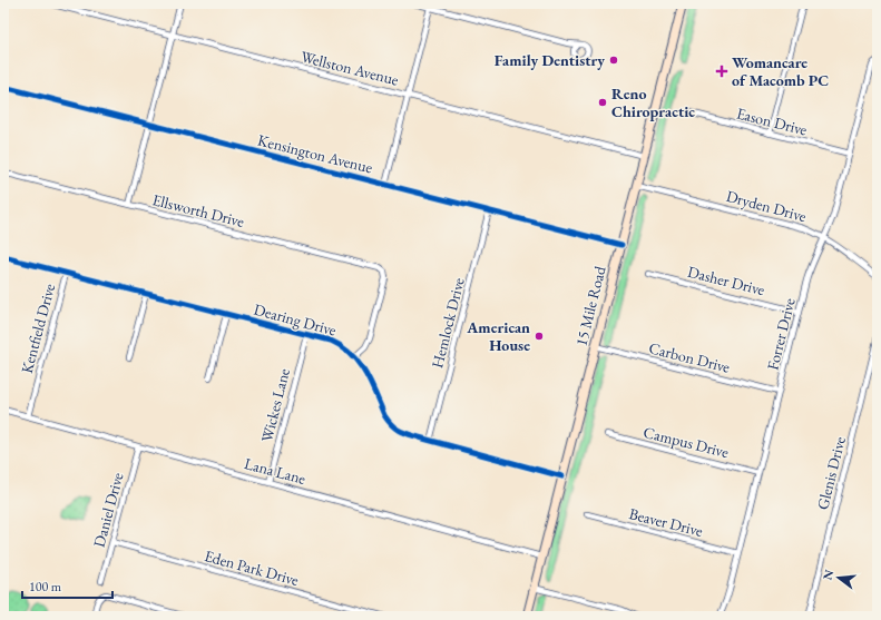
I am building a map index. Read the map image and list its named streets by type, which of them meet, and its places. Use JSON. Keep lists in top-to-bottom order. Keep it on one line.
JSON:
{"streets":{"main road":["15 Mile Road"],"street":["Wellston Avenue","Eason Drive","Kensington Avenue","Dryden Drive","Ellsworth Drive","Dasher Drive","Dearing Drive","Hemlock Drive","Kentfield Drive","Forrer Drive","Carbon Drive","Wickes Lane","Campus Drive","Lana Lane","Glenis Drive","Daniel Drive","Beaver Drive","Eden Park Drive"]},"crossings":[["Wellston Avenue","15 Mile Road"],["Eason Drive","Forrer Drive"],["Kensington Avenue","15 Mile Road"],["Kensington Avenue","Hemlock Drive"],["Dryden Drive","15 Mile Road"],["Dryden Drive","Forrer Drive"],["Ellsworth Drive","Dearing Drive"],["Dasher Drive","Forrer Drive"],["15 Mile Road","Dearing Drive"],["15 Mile Road","Carbon Drive"],["15 Mile Road","Lana Lane"],["Dearing Drive","Hemlock Drive"],["Dearing Drive","Kentfield Drive"],["Dearing Drive","Wickes Lane"],["Kentfield Drive","Lana Lane"],["Forrer Drive","Carbon Drive"],["Forrer Drive","Campus Drive"],["Forrer Drive","Beaver Drive"],["Wickes Lane","Lana Lane"],["Lana Lane","Daniel Drive"],["Daniel Drive","Eden Park Drive"]],"places":{"other":["Family Dentistry","Reno Chiropractic","American House"],"health":["Womancare of Macomb PC"]},"scale_bar":"100 m","north":"left"}
